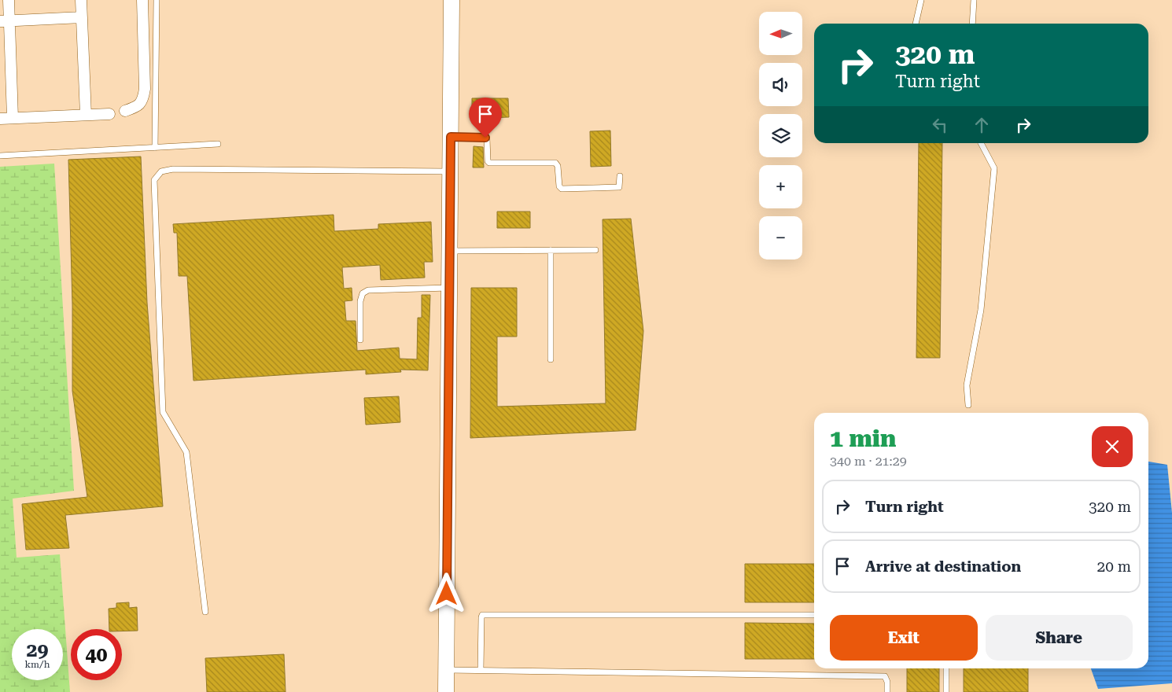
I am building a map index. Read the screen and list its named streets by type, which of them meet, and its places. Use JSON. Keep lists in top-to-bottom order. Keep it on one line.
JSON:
{"north":"left","page":{"map_buttons":["+","−"],"turn":["320 m","Turn right"],"heading":["1 min","340 m · 21:29"],"list":[{"name":"Turn right","value":"320 m"},{"name":"Arrive at destination","value":"20 m"}],"buttons":["Exit","Share"],"speed":"29 km/h","limit":"40"}}
